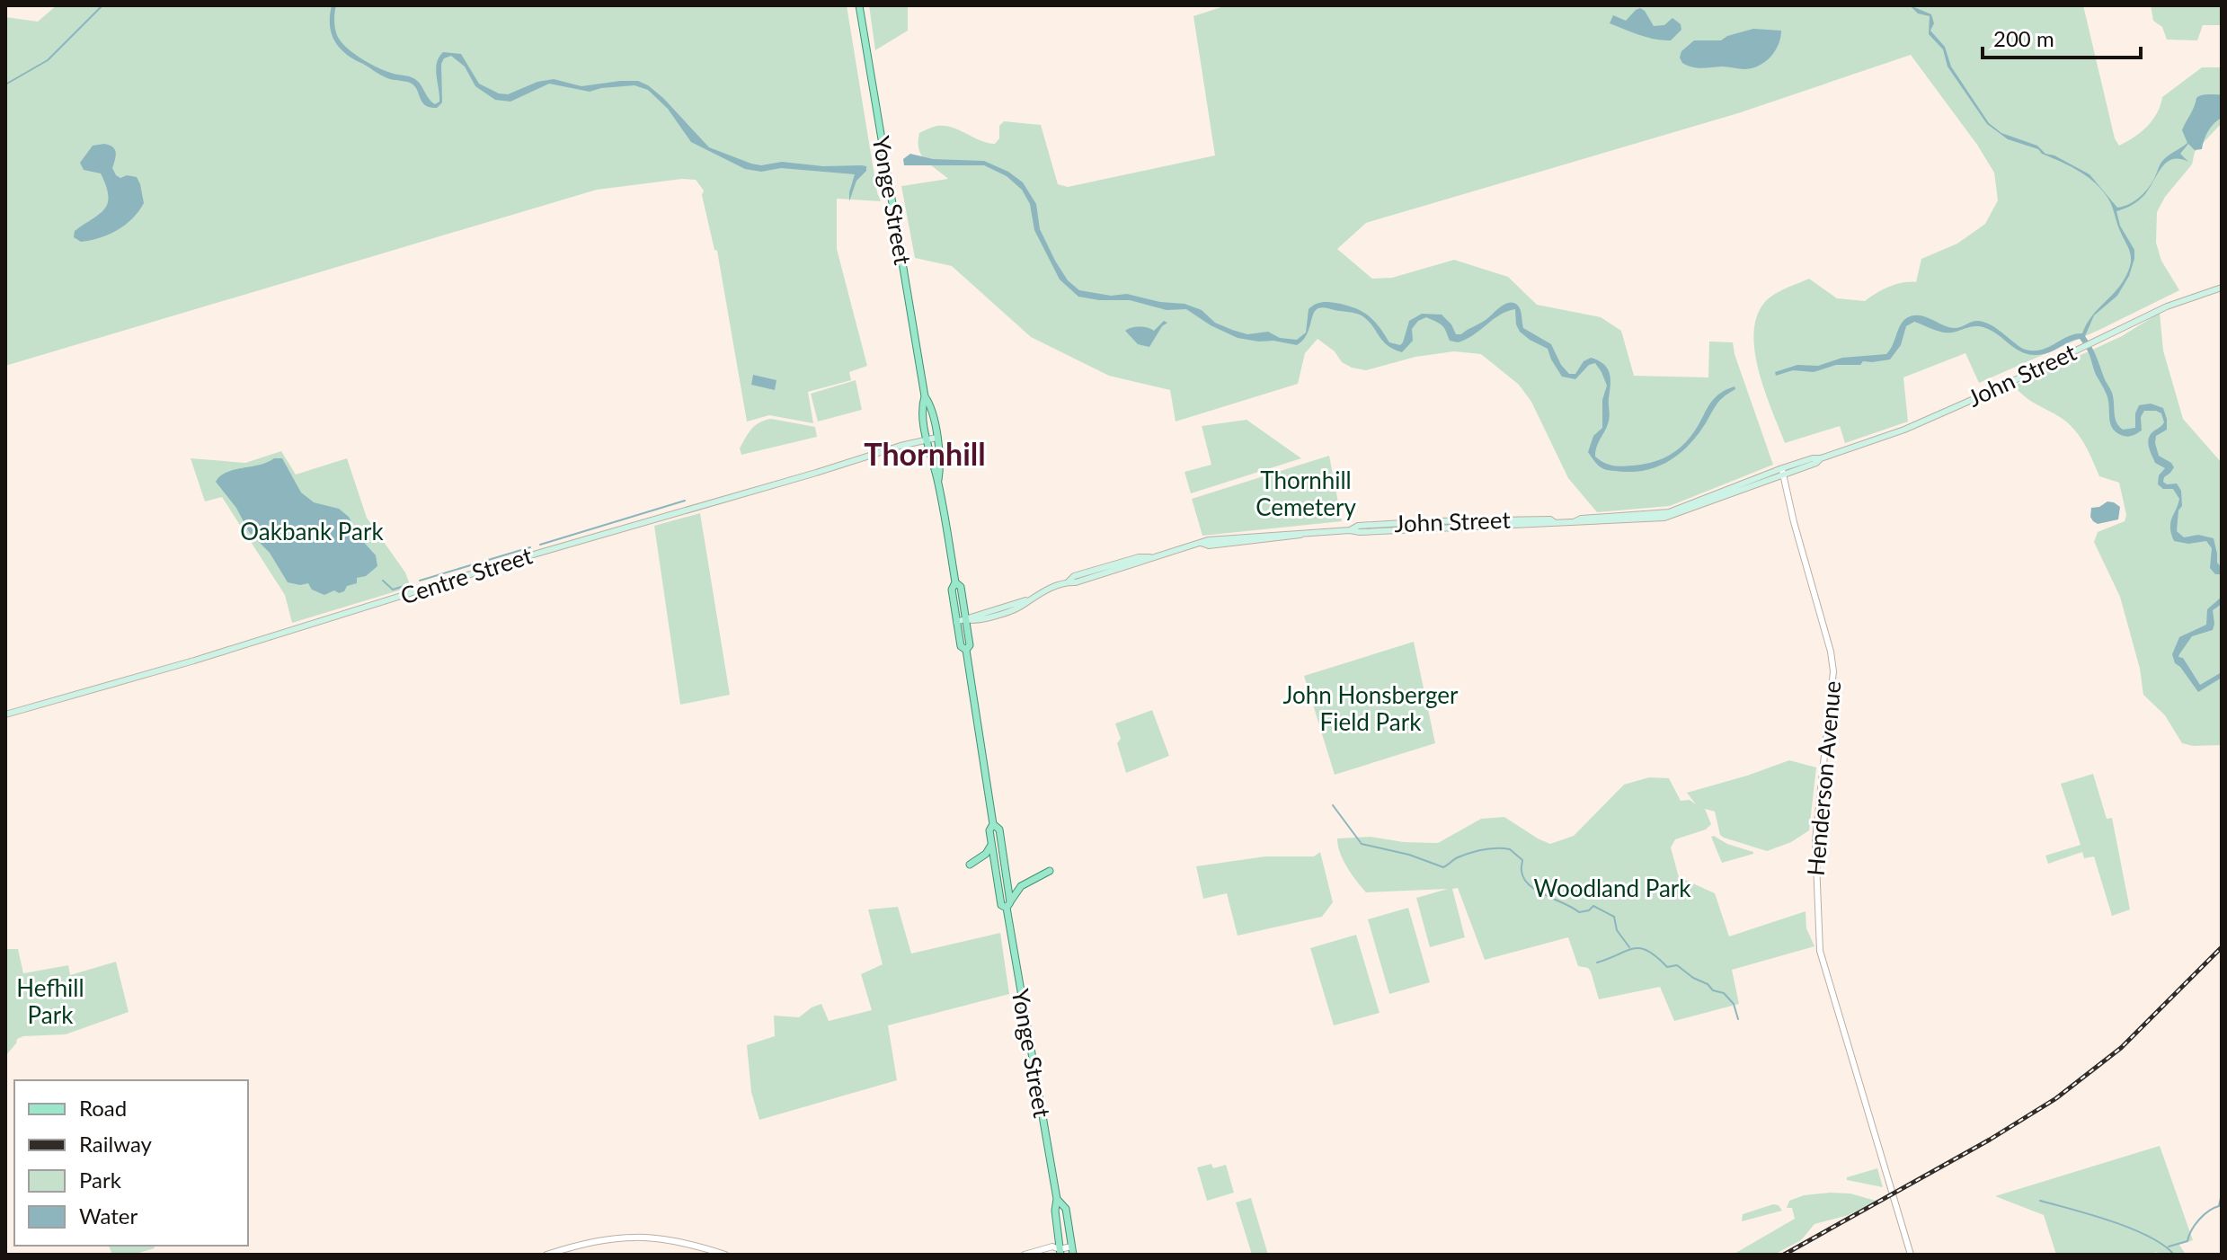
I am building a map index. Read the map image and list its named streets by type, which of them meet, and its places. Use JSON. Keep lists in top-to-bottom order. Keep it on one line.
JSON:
{"streets":{"main road":["Yonge Street","John Street","Centre Street"],"street":["Henderson Avenue"]},"crossings":[["Yonge Street","John Street"],["Yonge Street","Centre Street"],["John Street","Henderson Avenue"]],"districts":["Thornhill"],"parks":["Thornhill Cemetery","Oakbank Park","John Honsberger Field Park","Woodland Park","Hefhill Park"],"legend":["Road","Railway","Park","Water"],"scale_bar":"200 m"}
